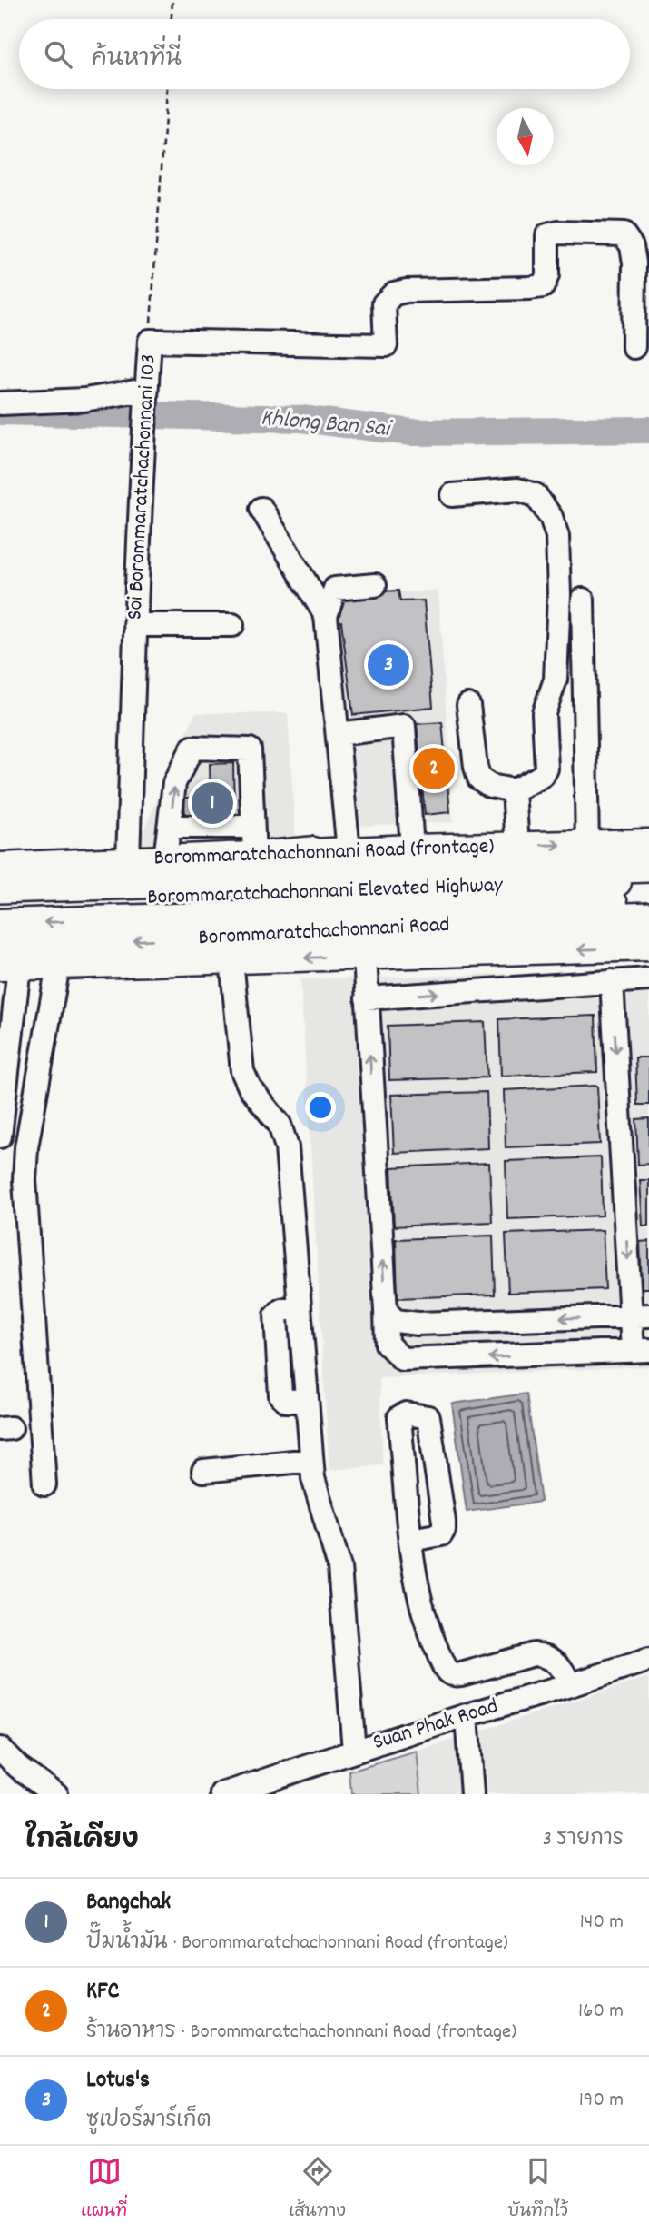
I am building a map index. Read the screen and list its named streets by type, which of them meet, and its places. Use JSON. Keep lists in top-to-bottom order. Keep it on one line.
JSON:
{"streets":{"highway":["Borommaratchachonnani Road"],"main road":["Borommaratchachonnani Road (frontage)","Borommaratchachonnani Elevated Highway"],"street":["Soi Borommaratchachonnani 103","Suan Phak Road"]},"crossings":[["Soi Borommaratchachonnani 103","Borommaratchachonnani Road (frontage)"]],"water":["Khlong Ban Sai"],"north":"bottom","page":{"search":"ค้นหาที่นี่","pins":["3","2","1"],"heading":["ใกล้เคียง","3 รายการ"],"list":[{"mark":"1","name":"Bangchak","note":"ปั๊มน้ำมัน · Borommaratchachonnani Road (frontage)","value":"140 m"},{"mark":"2","name":"KFC","note":"ร้านอาหาร · Borommaratchachonnani Road (frontage)","value":"160 m"},{"mark":"3","name":"Lotus's","note":"ซูเปอร์มาร์เก็ต","value":"190 m"}],"nav":["แผนที่","เส้นทาง","บันทึกไว้"]}}
